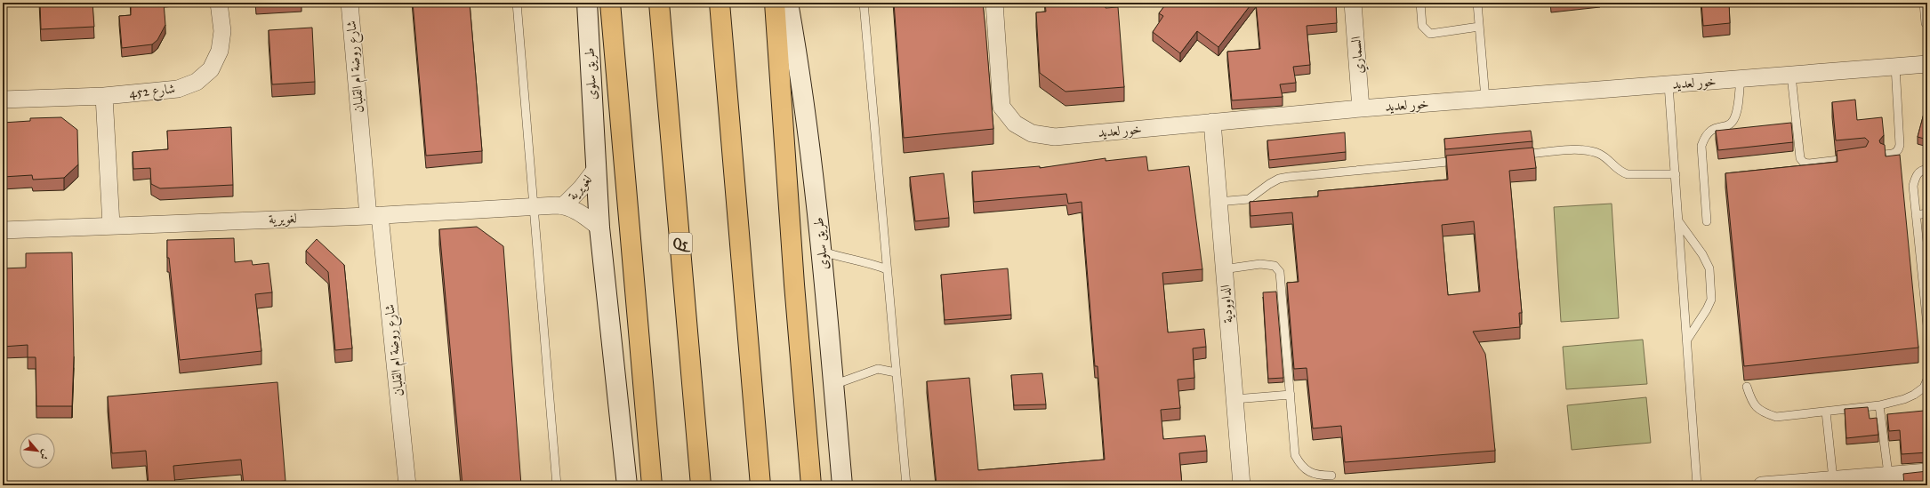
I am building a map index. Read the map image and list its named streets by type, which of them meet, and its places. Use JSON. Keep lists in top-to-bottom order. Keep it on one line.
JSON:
{"streets":{"highway":["Q5"],"main road":["طريق سلوى"],"street":["السماري","شارع روضة ام القلبان","خور لعديد","شارع 452","لغويرية","الداوودية"]},"crossings":[["السماري","خور لعديد"],["شارع روضة ام القلبان","لغويرية"],["طريق سلوى","لغويرية"],["خور لعديد","الداوودية"]],"north":"bottom right"}
